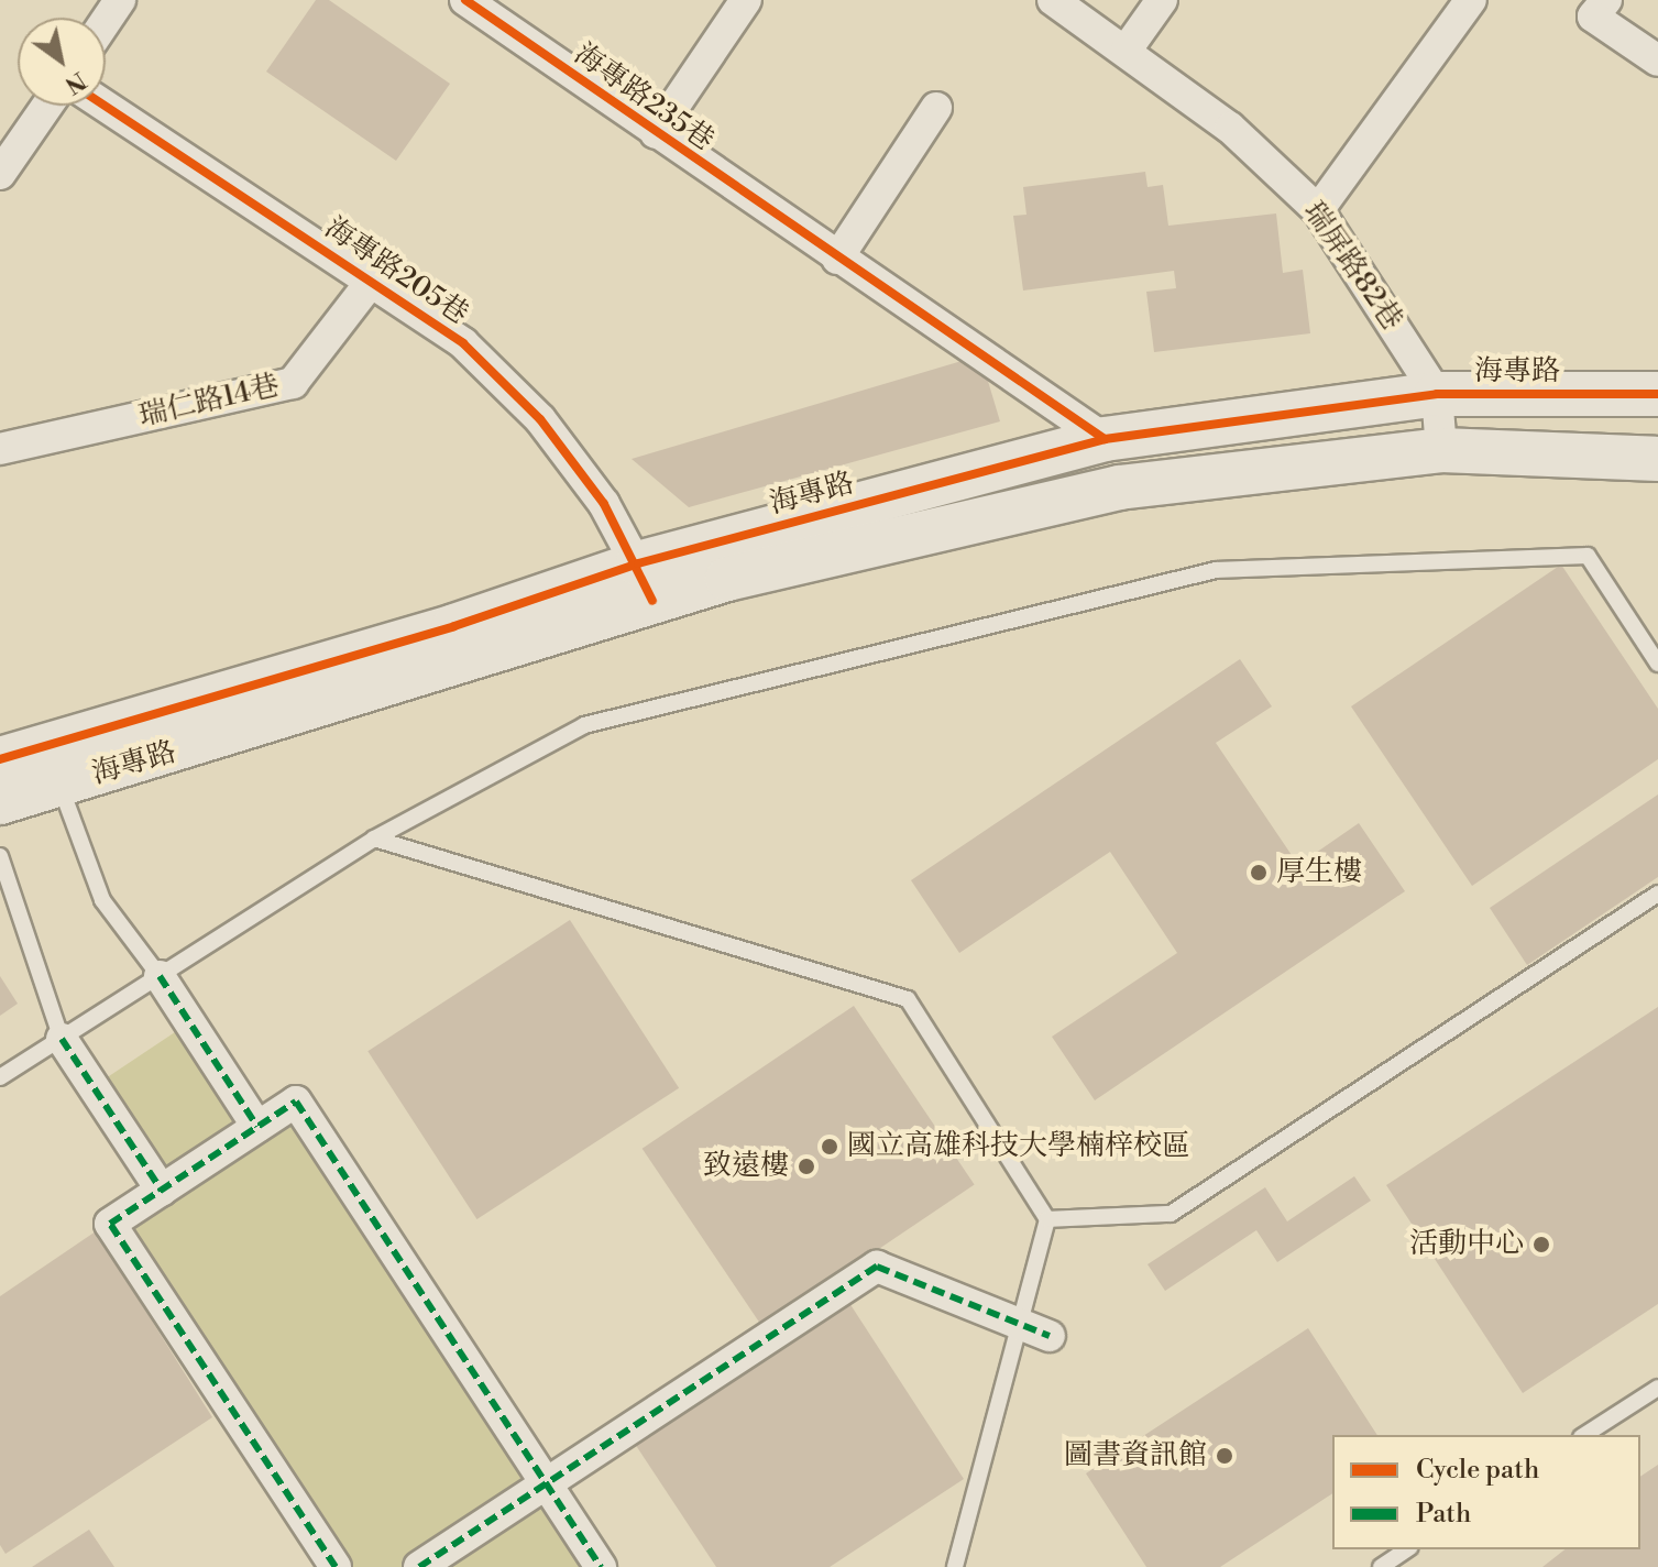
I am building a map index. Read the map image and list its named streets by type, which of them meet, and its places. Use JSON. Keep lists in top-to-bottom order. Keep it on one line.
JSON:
{"streets":{"street":["海專路235巷","瑞屏路82巷","海專路205巷","海專路","瑞仁路14巷"]},"crossings":[["海專路235巷","海專路"],["瑞屏路82巷","海專路"],["海專路205巷","海專路"],["海專路205巷","瑞仁路14巷"]],"places":["厚生樓","國立高雄科技大學楠梓校區","致遠樓","活動中心","圖書資訊館"],"legend":["Cycle path","Path"],"north":"bottom right"}
